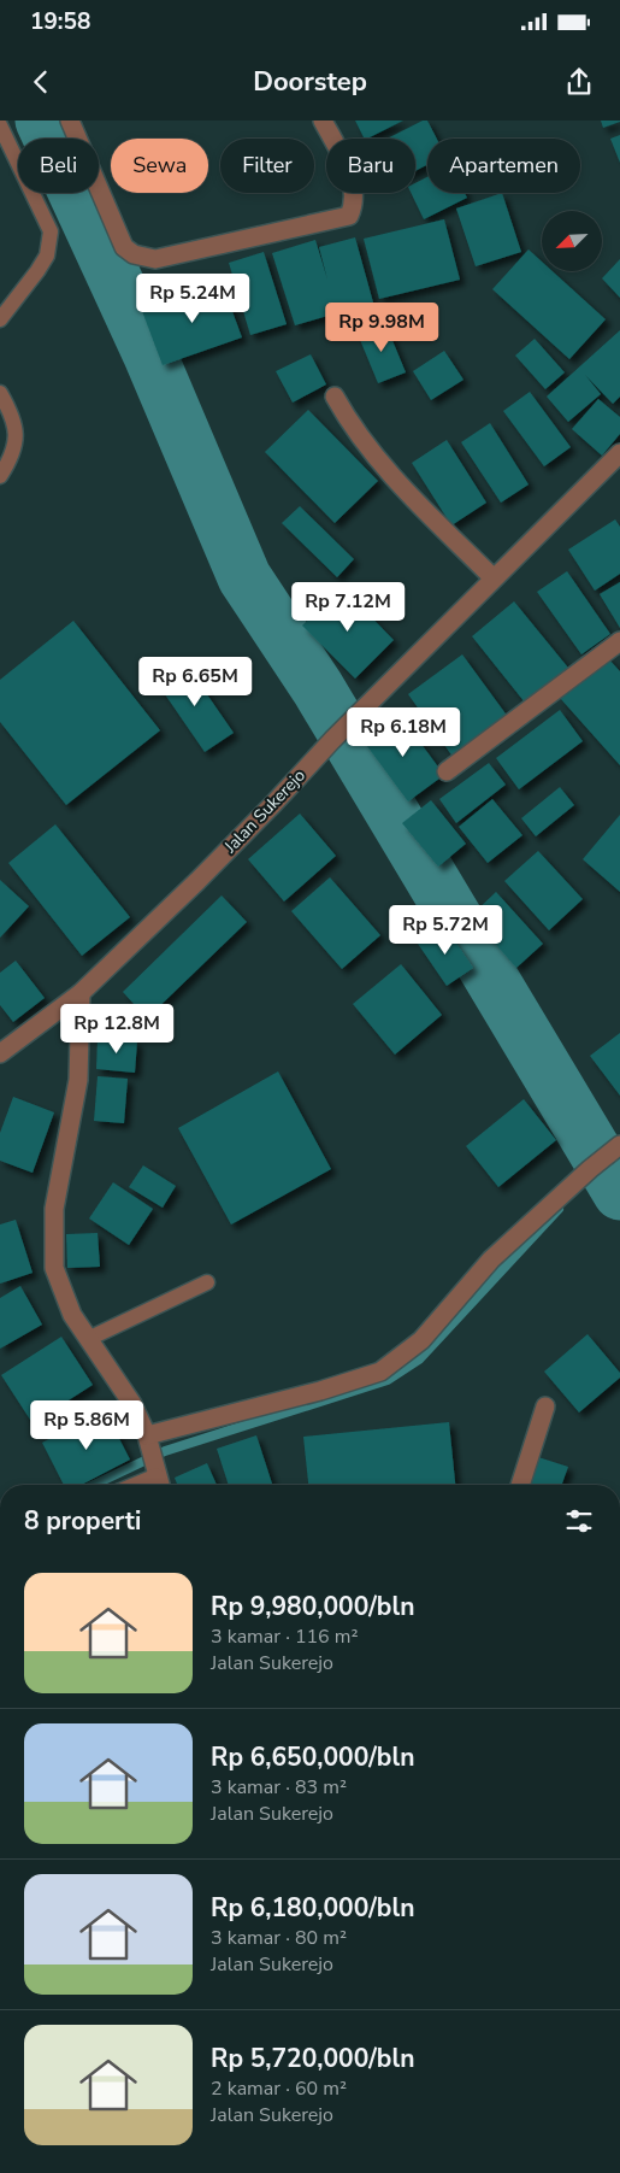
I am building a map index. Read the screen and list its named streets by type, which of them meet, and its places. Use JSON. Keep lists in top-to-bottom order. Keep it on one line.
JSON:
{"streets":{"street":["Jalan Sukerejo"]},"north":"bottom left","page":{"status":"19:58","header":"Doorstep","chip":["Beli","Sewa","Filter","Baru","Apartemen"],"price":["Rp 5.24M","Rp 9.98M","Rp 7.12M","Rp 6.65M","Rp 6.18M","Rp 5.72M","Rp 12.8M","Rp 5.86M"],"heading":"8 properti","list":[{"name":"Rp 9,980,000/bln","note":"3 kamar · 116 m² · Jalan Sukerejo"},{"name":"Rp 6,650,000/bln","note":"3 kamar · 83 m² · Jalan Sukerejo"},{"name":"Rp 6,180,000/bln","note":"3 kamar · 80 m² · Jalan Sukerejo"},{"name":"Rp 5,720,000/bln","note":"2 kamar · 60 m² · Jalan Sukerejo"}]}}
